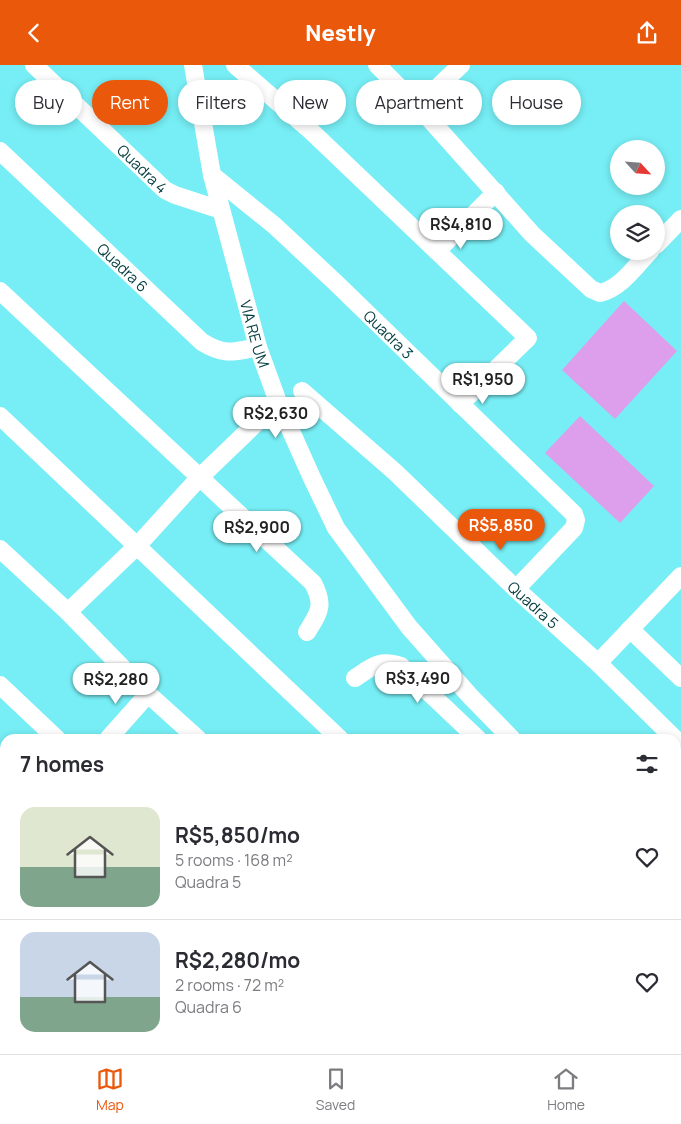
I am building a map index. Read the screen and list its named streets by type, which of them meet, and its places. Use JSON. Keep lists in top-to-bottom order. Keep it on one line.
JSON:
{"streets":{"street":["Quadra 4","Quadra 6","VIA RE UM","Quadra 3","Quadra 5"]},"crossings":[["Quadra 4","VIA RE UM"],["Quadra 6","VIA RE UM"],["VIA RE UM","Quadra 3"],["Quadra 3","Quadra 5"]],"north":"bottom right","page":{"header":"Nestly","chip":["Buy","Rent","Filters","New","Apartment","House"],"price":["R$4,810","R$1,950","R$2,630","R$5,850","R$2,900","R$3,490","R$2,280"],"heading":"7 homes","list":[{"name":"R$5,850/mo","note":"5 rooms · 168 m² · Quadra 5"},{"name":"R$2,280/mo","note":"2 rooms · 72 m² · Quadra 6"}],"tabs":["Map","Saved","Home"]}}
